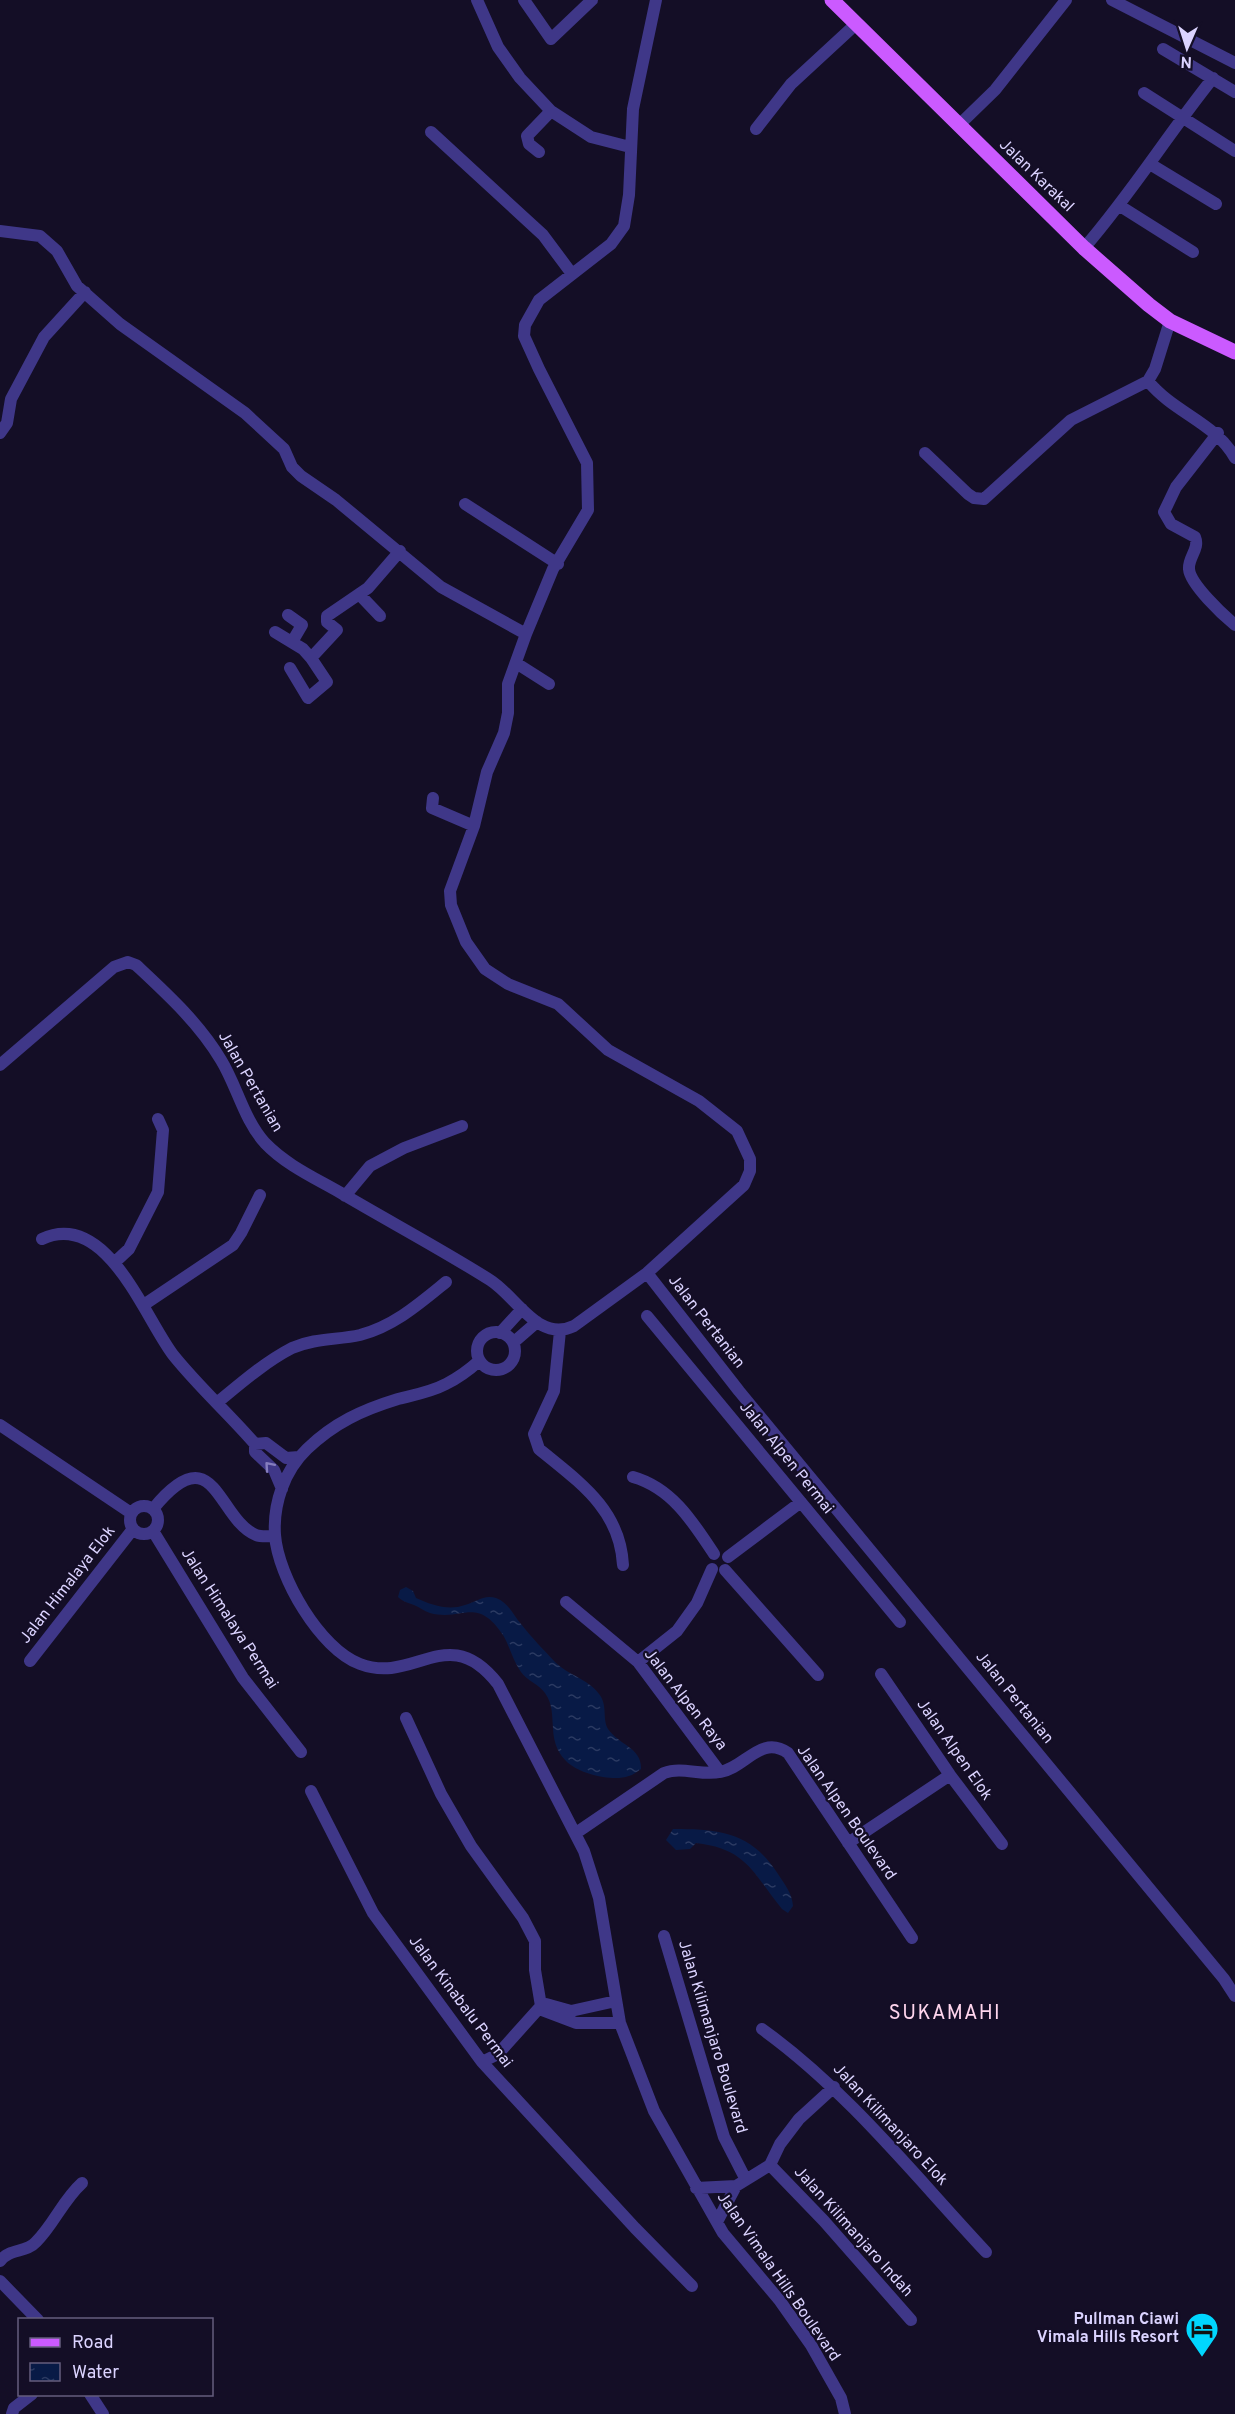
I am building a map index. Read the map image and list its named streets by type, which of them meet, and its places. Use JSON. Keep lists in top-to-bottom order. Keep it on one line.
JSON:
{"streets":{"main road":["Jalan Karakal"],"street":["Jalan Pertanian","Jalan Alpen Permai","Jalan Himalaya Elok","Jalan Himalaya Permai","Jalan Alpen Raya","Jalan Alpen Elok","Jalan Alpen Boulevard","Jalan Kinabalu Permai","Jalan Kilimanjaro Boulevard","Jalan Kilimanjaro Elok","Jalan Kilimanjaro Indah","Jalan Vimala Hills Boulevard"]},"crossings":[["Jalan Himalaya Elok","Jalan Himalaya Permai"],["Jalan Alpen Raya","Jalan Alpen Boulevard"]],"districts":["SUKAMAHI"],"places":{"hotel":["Pullman Ciawi Vimala Hills Resort"]},"legend":["Road","Water"],"north":"bottom"}
